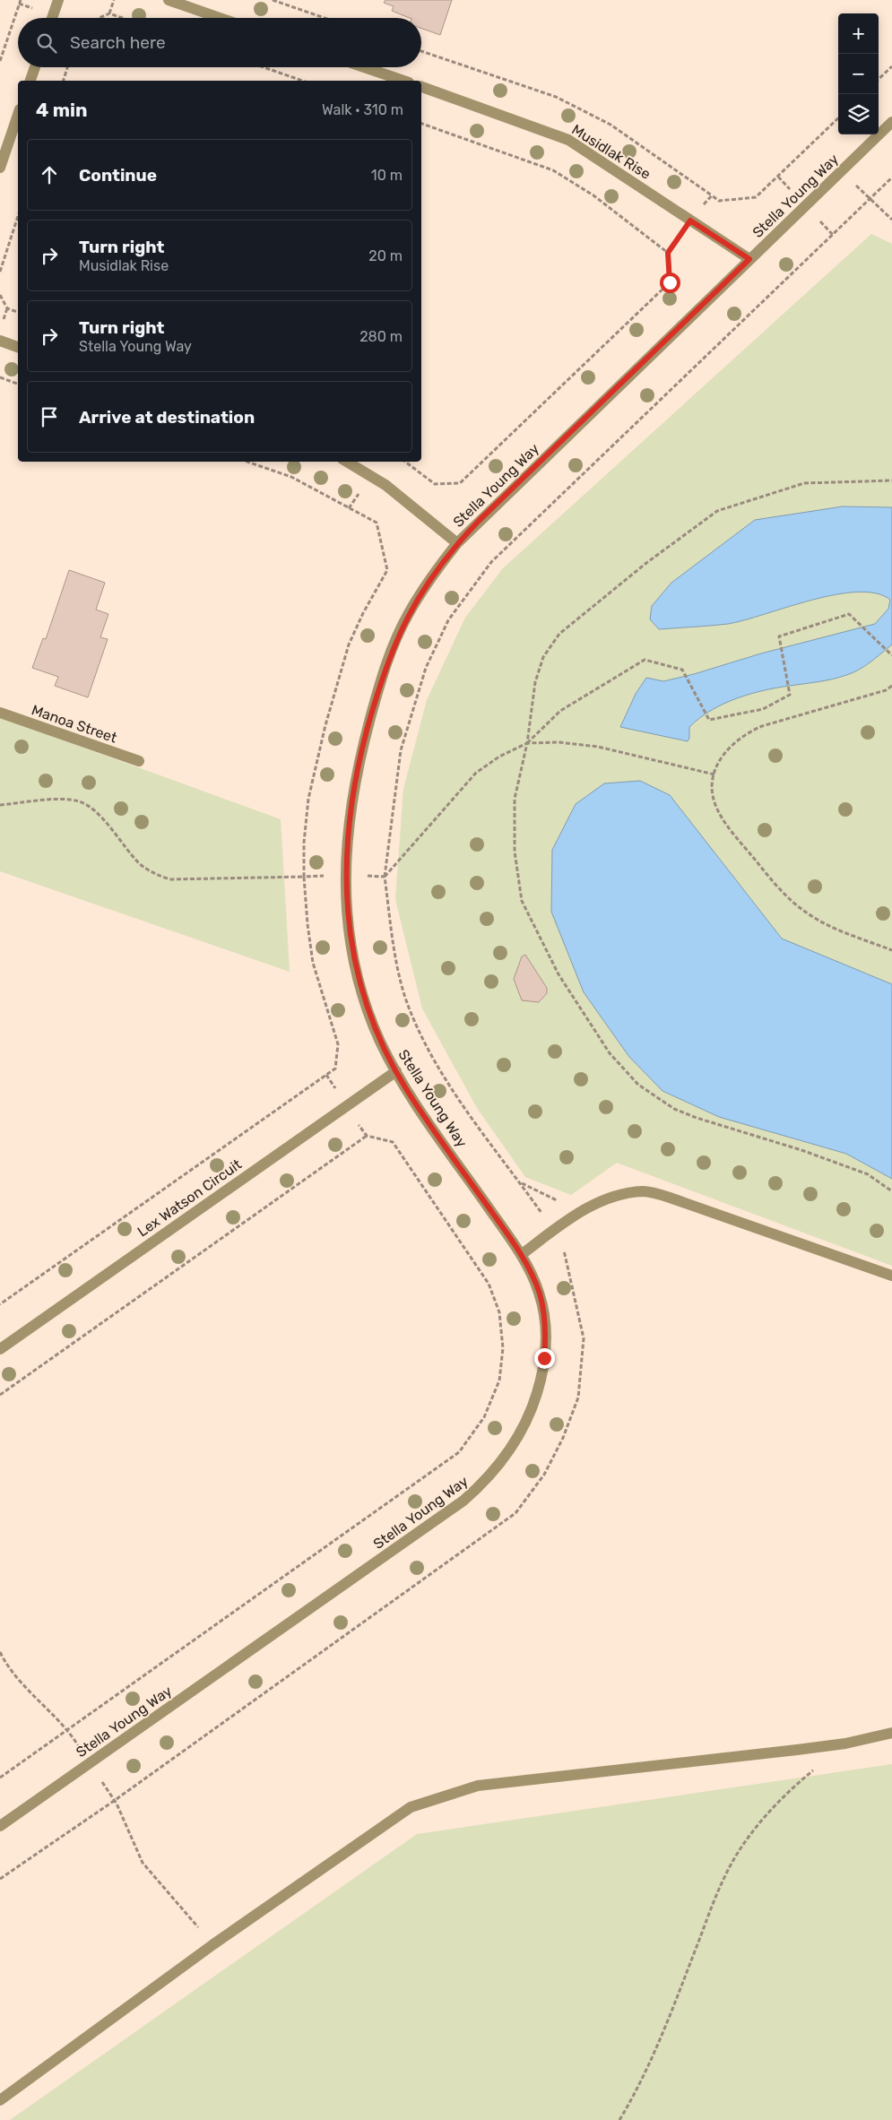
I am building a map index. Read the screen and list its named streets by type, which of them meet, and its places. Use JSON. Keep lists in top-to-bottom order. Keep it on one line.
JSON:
{"streets":{"street":["Musidlak Rise","Stella Young Way","Manoa Street","Lex Watson Circuit"]},"crossings":[["Musidlak Rise","Stella Young Way"],["Stella Young Way","Lex Watson Circuit"]],"page":{"map_buttons":["+","−"],"search":"Search here","heading":["4 min","Walk · 310 m"],"list":[["Continue","10 m"],["Turn right","Musidlak Rise","20 m"],["Turn right","Stella Young Way","280 m"],"Arrive at destination"]}}
